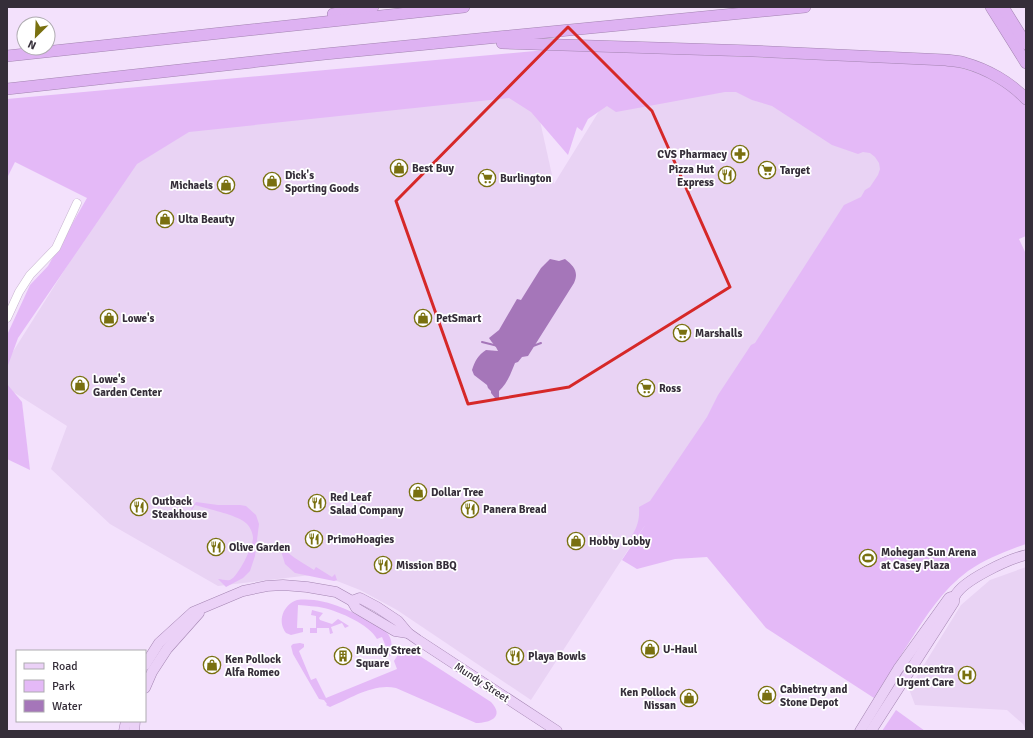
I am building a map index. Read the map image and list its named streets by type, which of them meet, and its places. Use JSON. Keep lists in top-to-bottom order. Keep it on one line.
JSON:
{"streets":{"main road":["Mundy Street"]},"places":{"pharmacy":["CVS Pharmacy"],"shop":["Best Buy","Dick's Sporting Goods","Michaels","Ulta Beauty","Lowe's","PetSmart","Lowe's Garden Center","Dollar Tree","Hobby Lobby","U-Haul","Ken Pollock Alfa Romeo","Cabinetry and Stone Depot","Ken Pollock Nissan"],"supermarket":["Target","Burlington","Marshalls","Ross"],"restaurant":["Pizza Hut Express","Red Leaf Salad Company","Outback Steakhouse","Panera Bread","PrimoHoagies","Olive Garden","Mission BBQ","Playa Bowls"],"sports":["Mohegan Sun Arena at Casey Plaza"],"building":["Mundy Street Square"],"hospital":["Concentra Urgent Care"]},"legend":["Road","Park","Water"],"north":"bottom left"}
